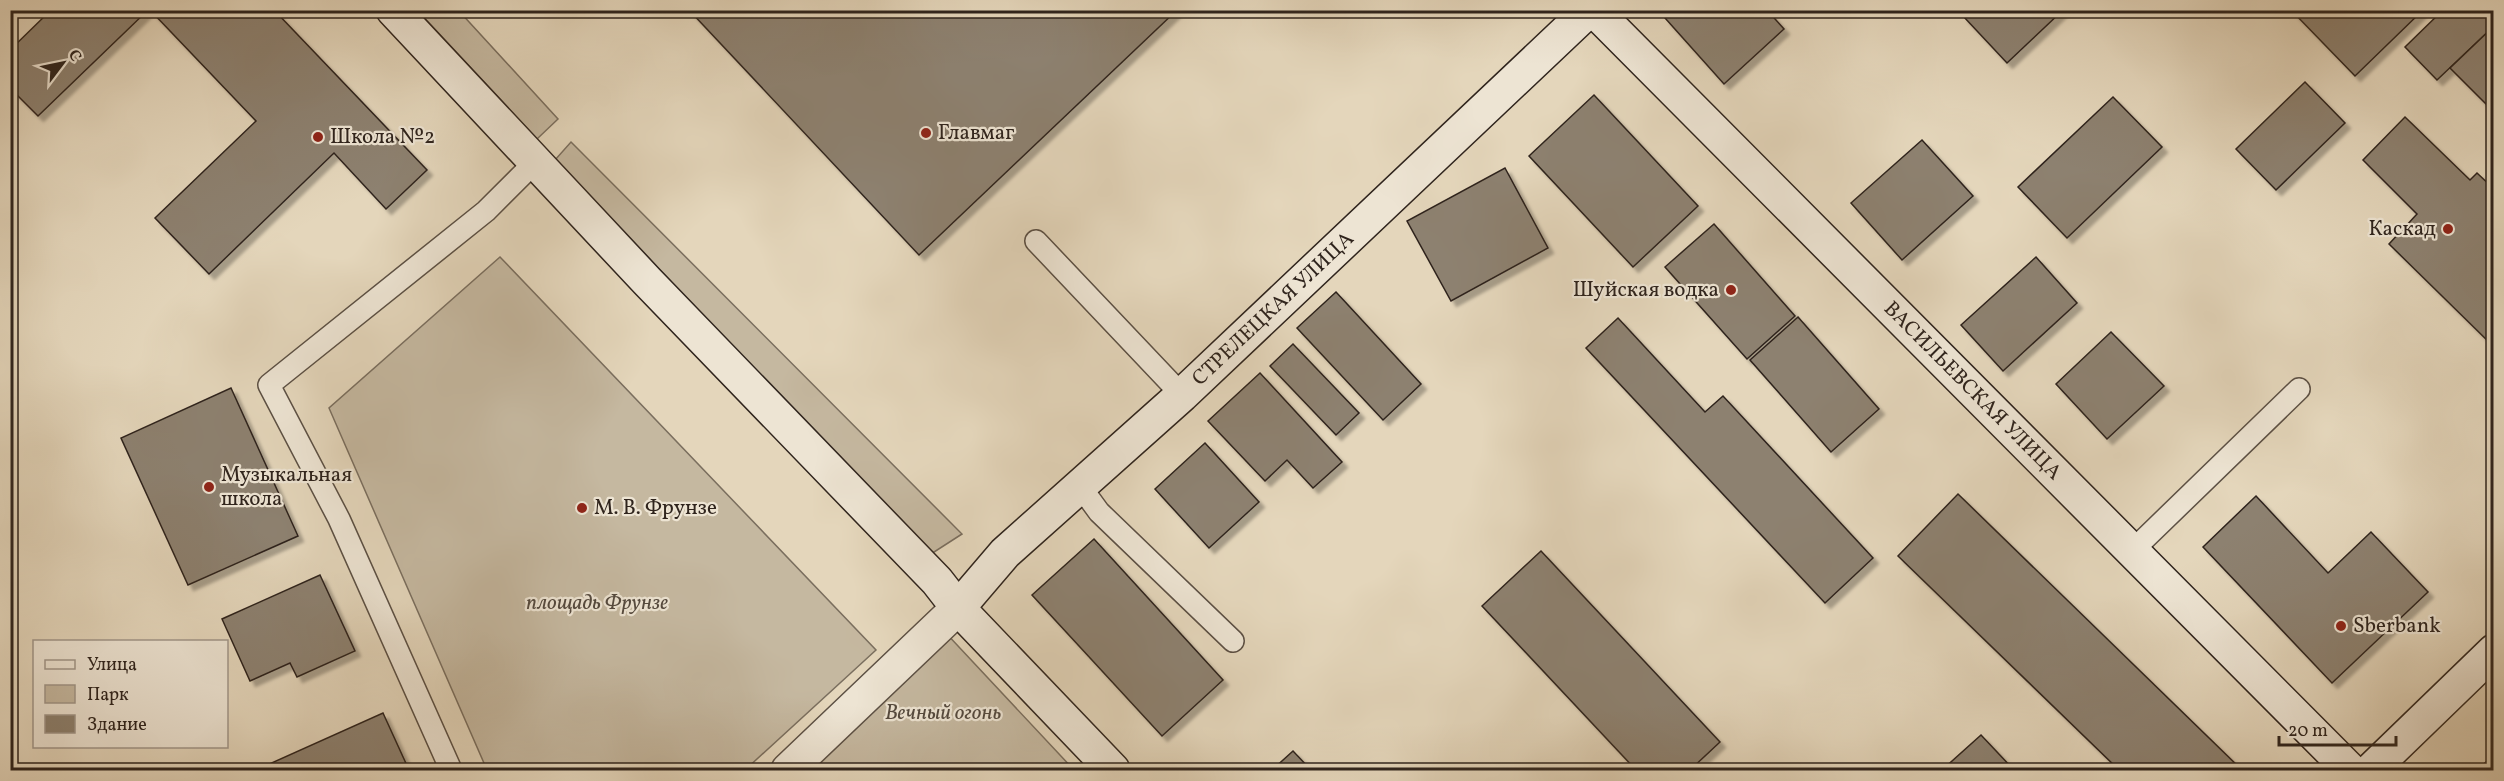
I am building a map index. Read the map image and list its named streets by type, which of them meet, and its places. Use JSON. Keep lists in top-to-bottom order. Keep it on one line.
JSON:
{"streets":{"street":["СТРЕЛЕЦКАЯ УЛИЦА","ВАСИЛЬЕВСКАЯ УЛИЦА"]},"parks":["площадь Фрунзе","Вечный огонь"],"places":["Главмаг","Школа №2","Каскад","Шуйская водка","Музыкальная школа","М. В. Фрунзе","Sberbank"],"legend":["Улица","Парк","Здание"],"scale_bar":"20 m","north":"top right"}
